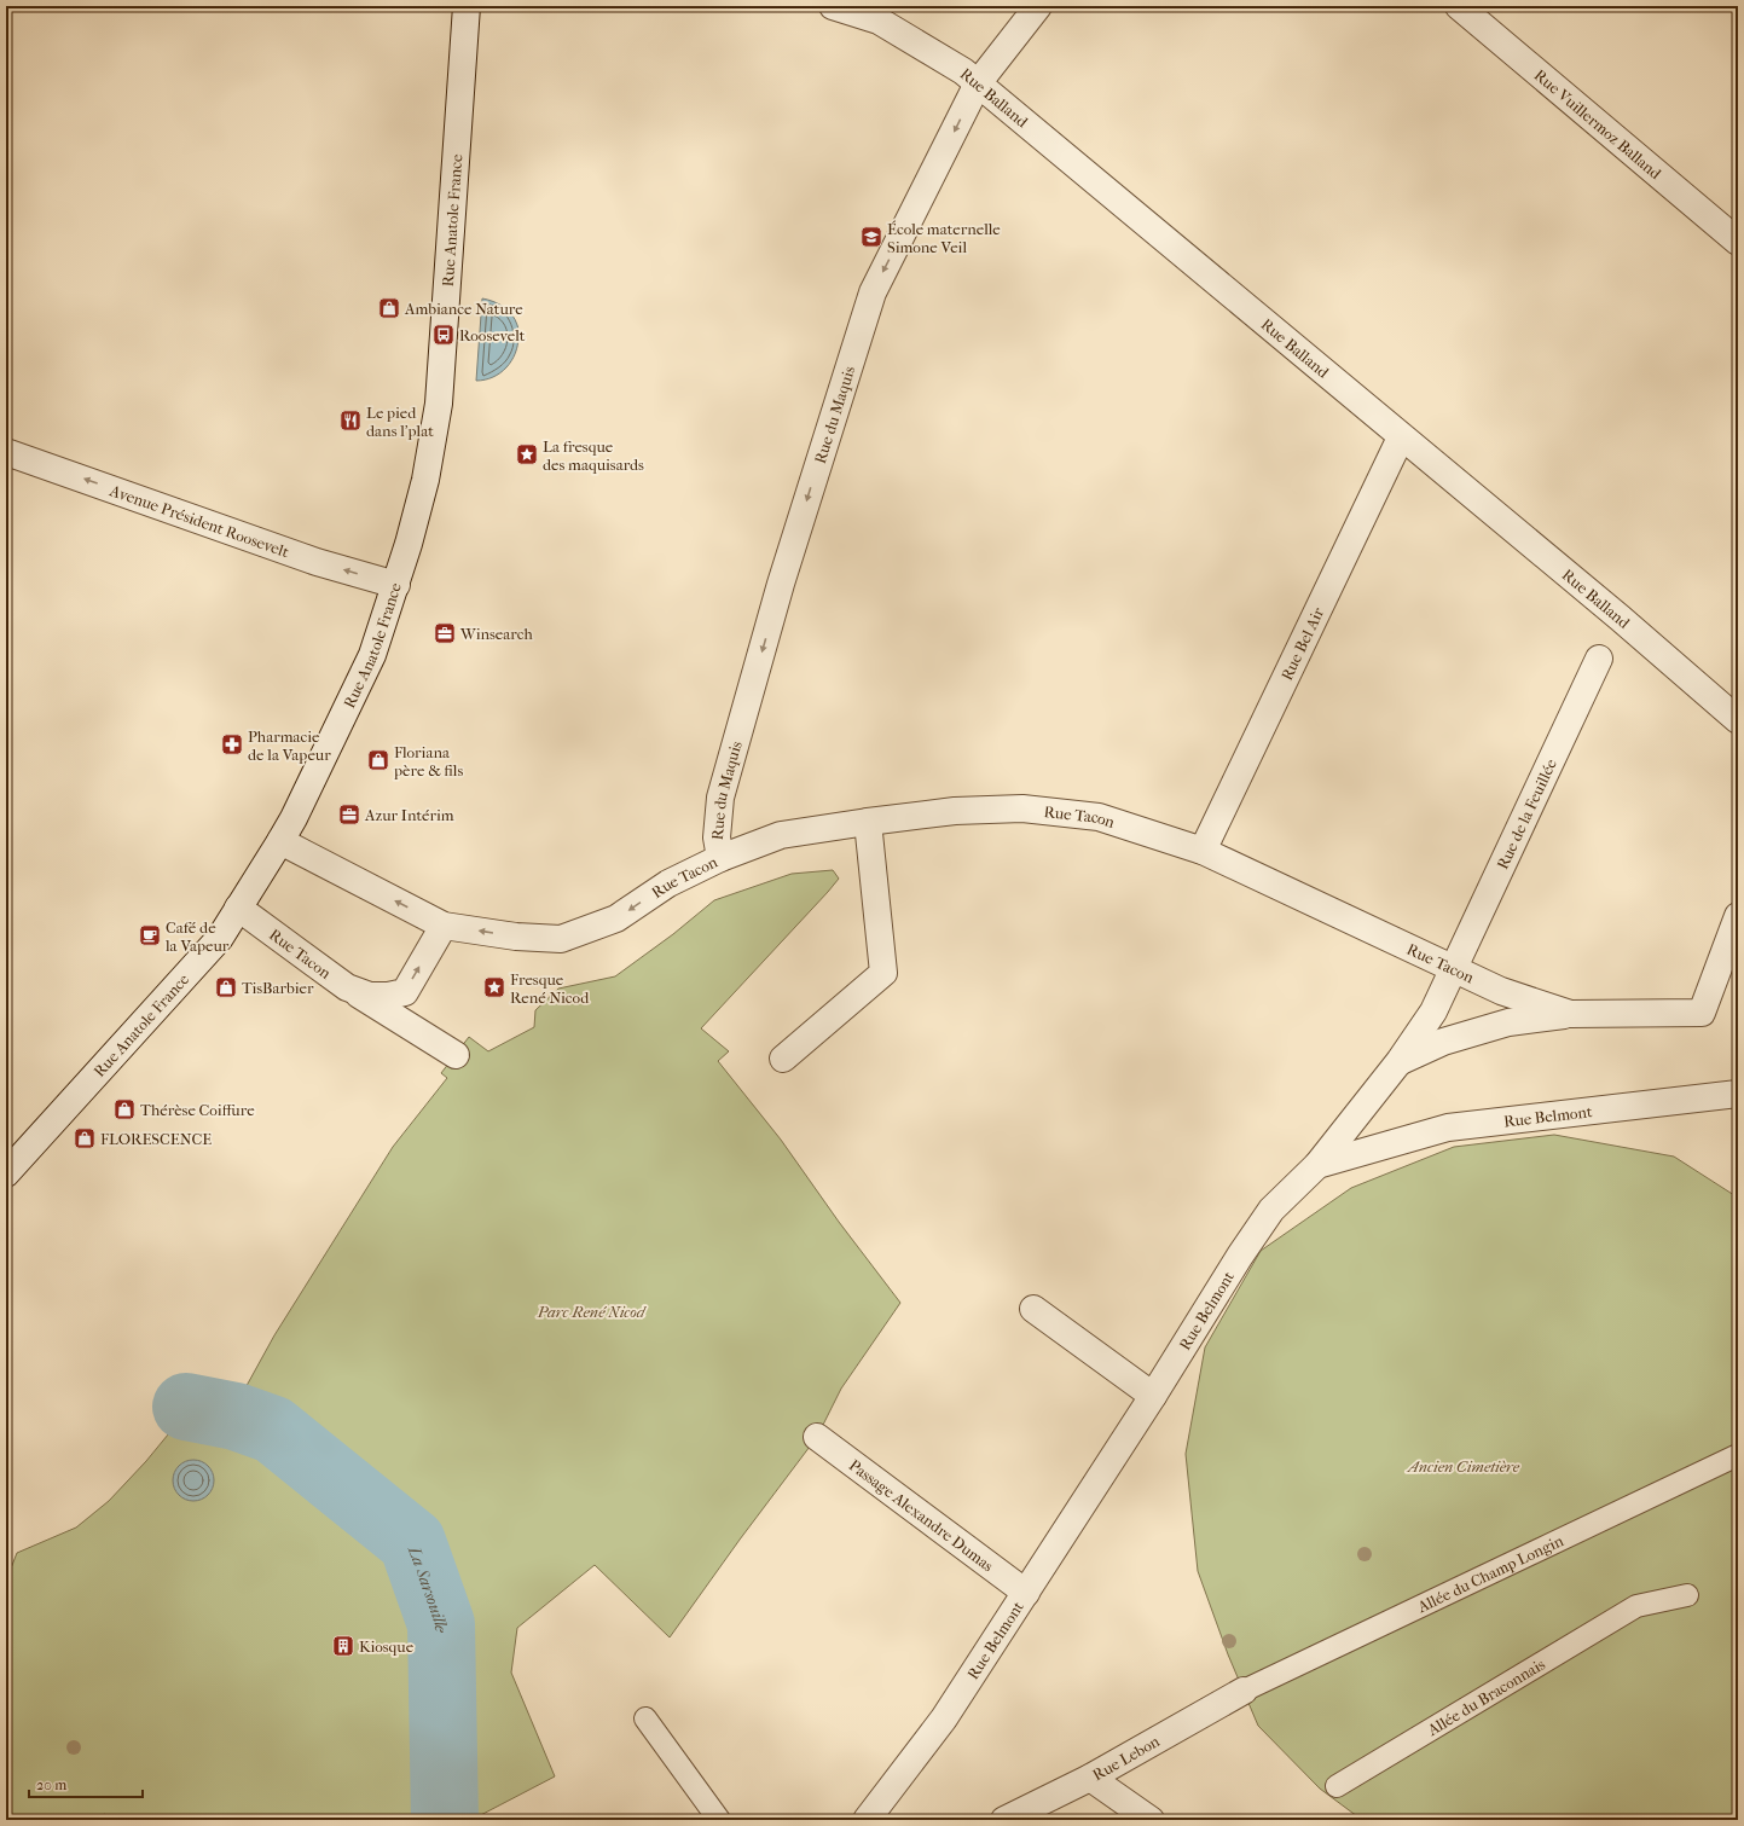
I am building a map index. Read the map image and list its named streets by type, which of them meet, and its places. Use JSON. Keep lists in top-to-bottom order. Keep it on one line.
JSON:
{"streets":{"street":["Rue Balland","Rue Vuillermoz Balland","Rue Anatole France","Rue du Maquis","Avenue Président Roosevelt","Rue Bel Air","Rue de la Feuillée","Rue Tacon","Rue Belmont","Passage Alexandre Dumas","Rue Lebon"],"lane":["Allée du Champ Longin","Allée du Braconnais"]},"crossings":[["Rue Balland","Rue du Maquis"],["Rue Balland","Rue Bel Air"],["Rue Anatole France","Avenue Président Roosevelt"],["Rue Anatole France","Rue Tacon"],["Rue du Maquis","Rue Tacon"],["Rue Bel Air","Rue Tacon"],["Rue de la Feuillée","Rue Tacon"],["Rue de la Feuillée","Rue Belmont"],["Rue Belmont","Passage Alexandre Dumas"],["Allée du Champ Longin","Rue Lebon"]],"one_way":["Rue du Maquis","Avenue Président Roosevelt"],"water":["La Sarsouille"],"parks":["Parc René Nicod","Ancien Cimetière"],"places":{"school or university":["École maternelle Simone Veil"],"shop":["Ambiance Nature","Floriana père & fils","TisBarbier","Thérèse Coiffure","FLORESCENCE"],"bus stop":["Roosevelt"],"restaurant":["Le pied dans l'plat"],"place":["La fresque des maquisards","Fresque René Nicod"],"office":["Winsearch","Azur Intérim"],"pharmacy":["Pharmacie de la Vapeur"],"cafe":["Café de la Vapeur"],"building":["Kiosque"]},"scale_bar":"20 m"}
